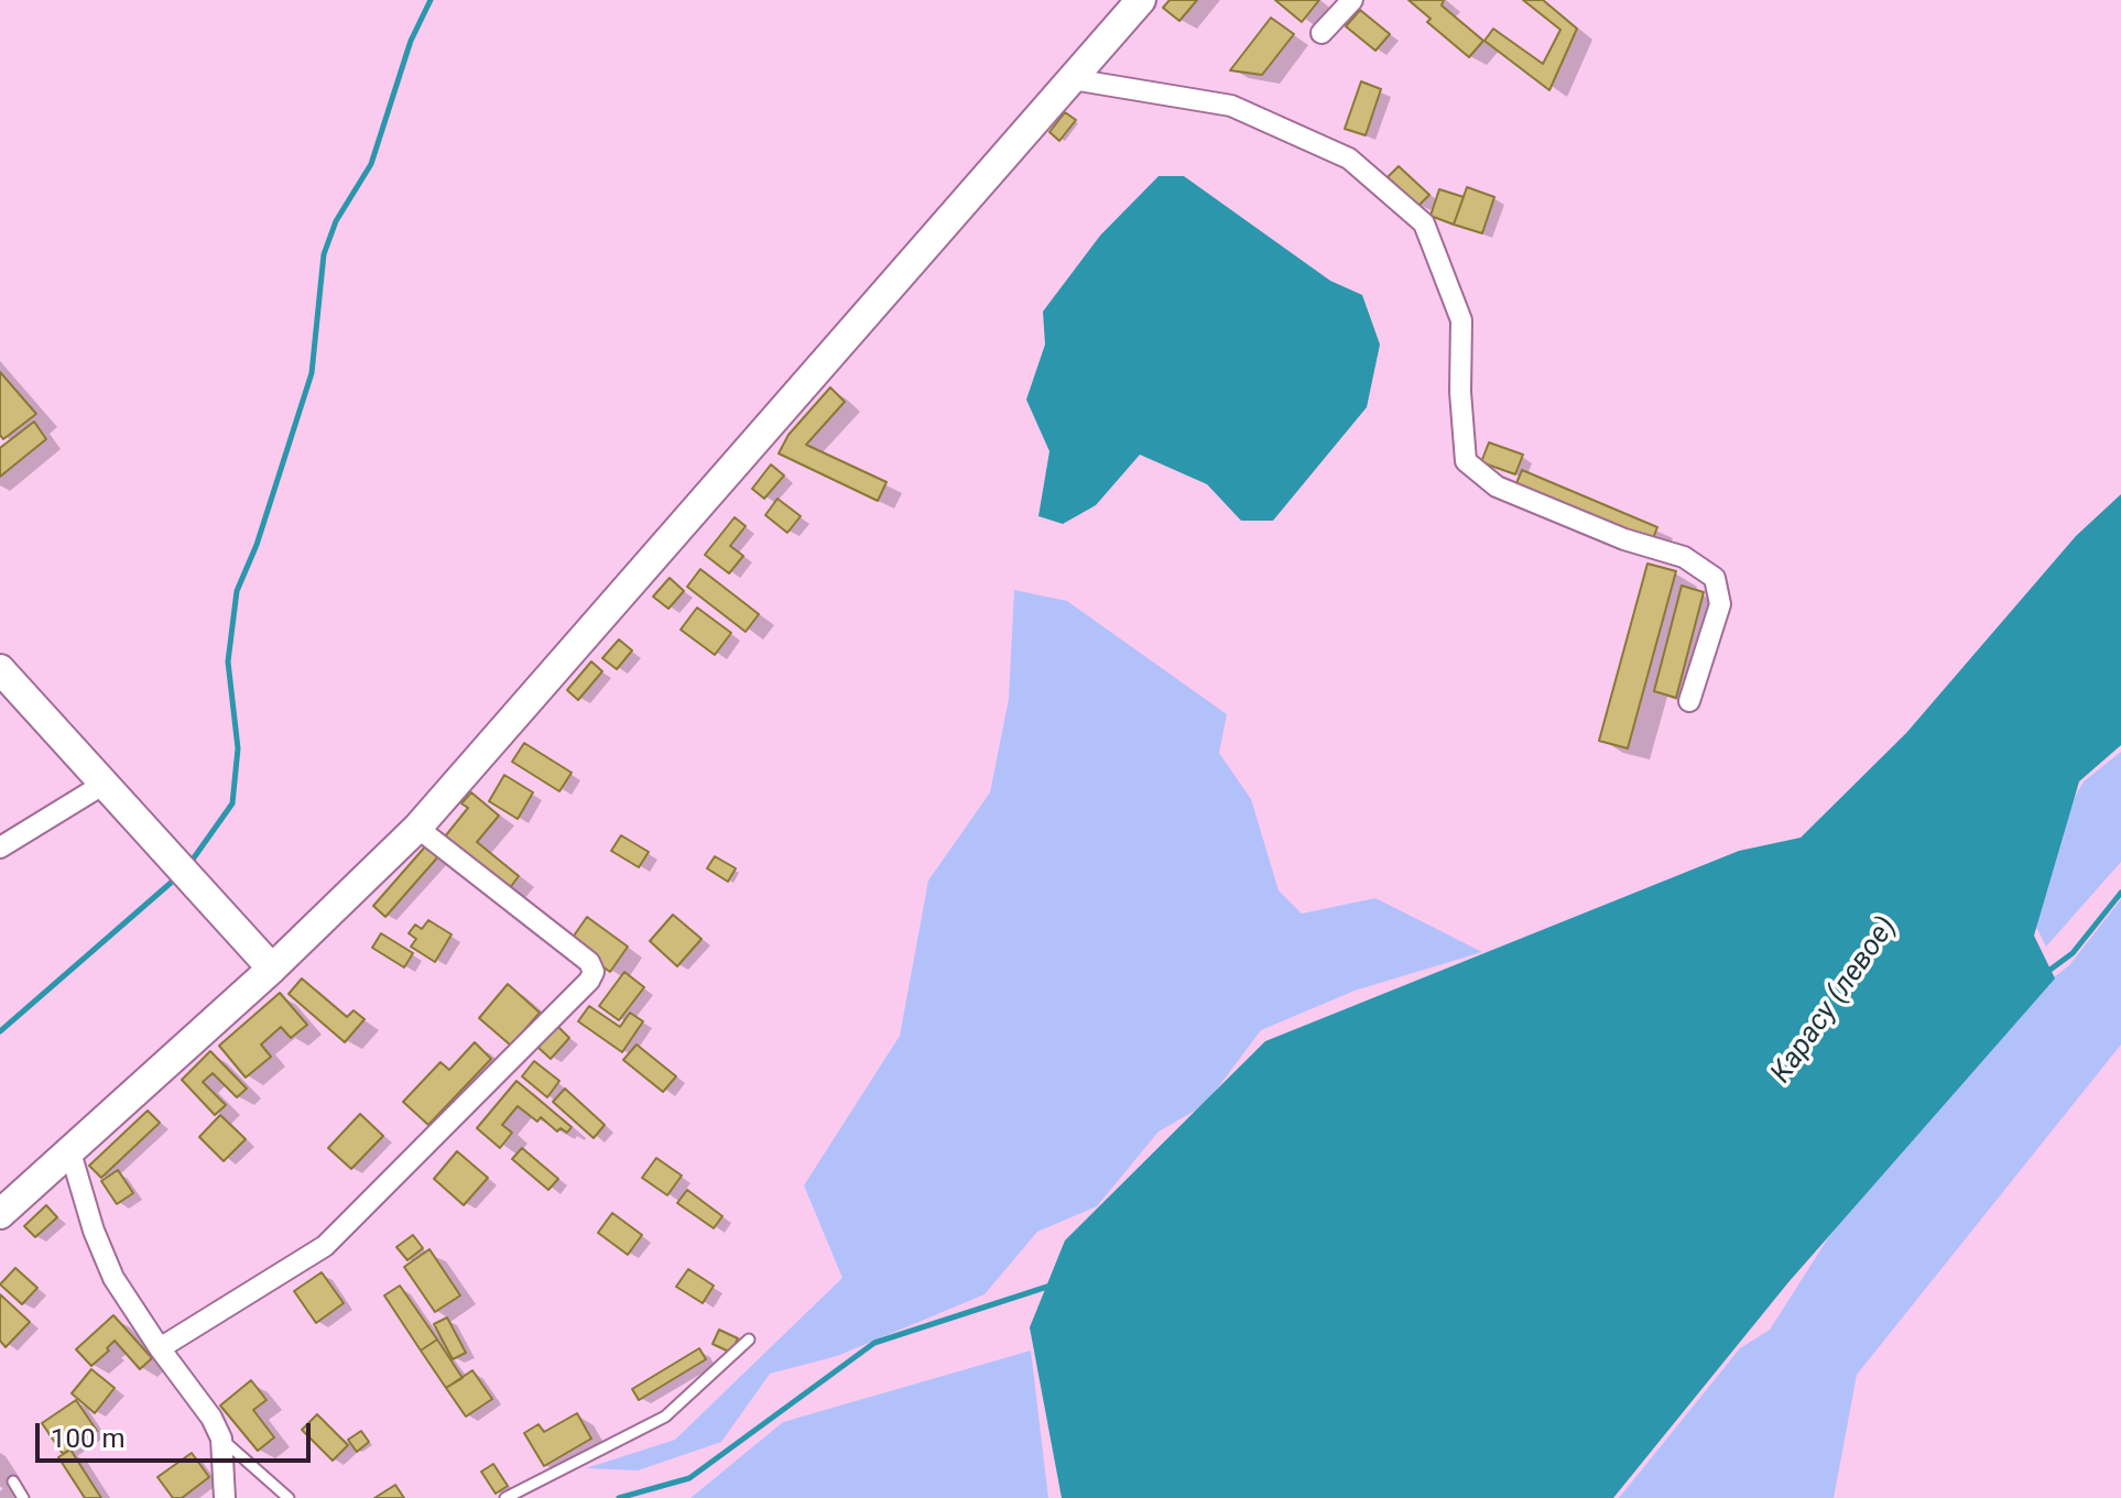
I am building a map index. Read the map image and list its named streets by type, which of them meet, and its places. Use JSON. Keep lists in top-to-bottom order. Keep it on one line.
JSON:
{"water":["Карасу (левое)"],"scale_bar":"100 m"}
